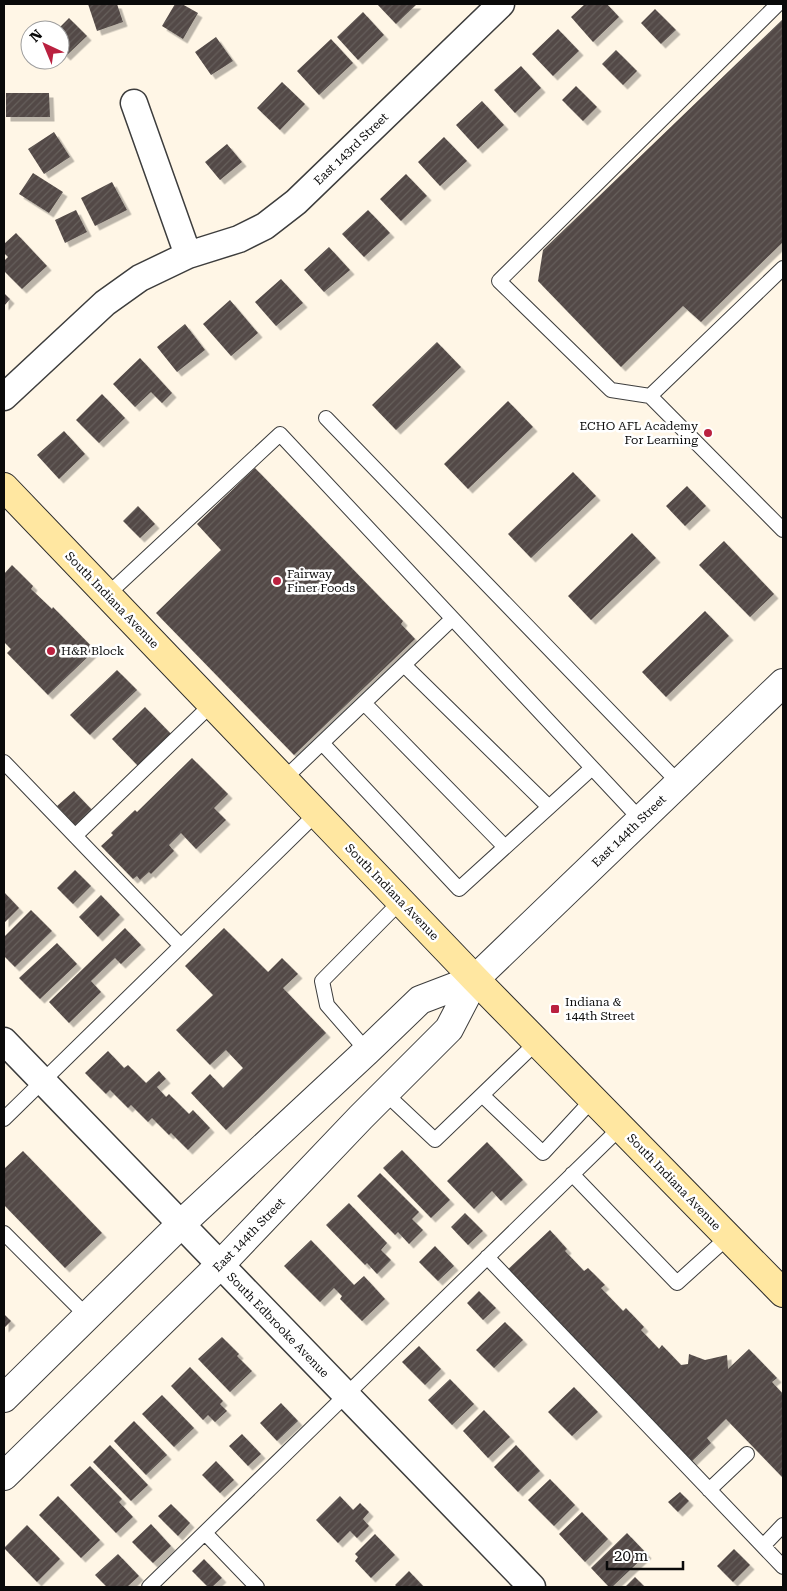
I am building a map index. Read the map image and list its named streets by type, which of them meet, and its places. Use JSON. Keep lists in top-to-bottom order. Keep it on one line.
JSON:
{"streets":{"main road":["South Indiana Avenue"],"street":["East 143rd Street","East 144th Street","South Edbrooke Avenue"]},"crossings":[["South Indiana Avenue","East 144th Street"],["East 144th Street","South Edbrooke Avenue"]],"places":{"other":["ECHO AFL Academy For Learning","Fairway Finer Foods","H&R Block"],"transit":["Indiana & 144th Street"]},"scale_bar":"20 m","north":"top left"}
